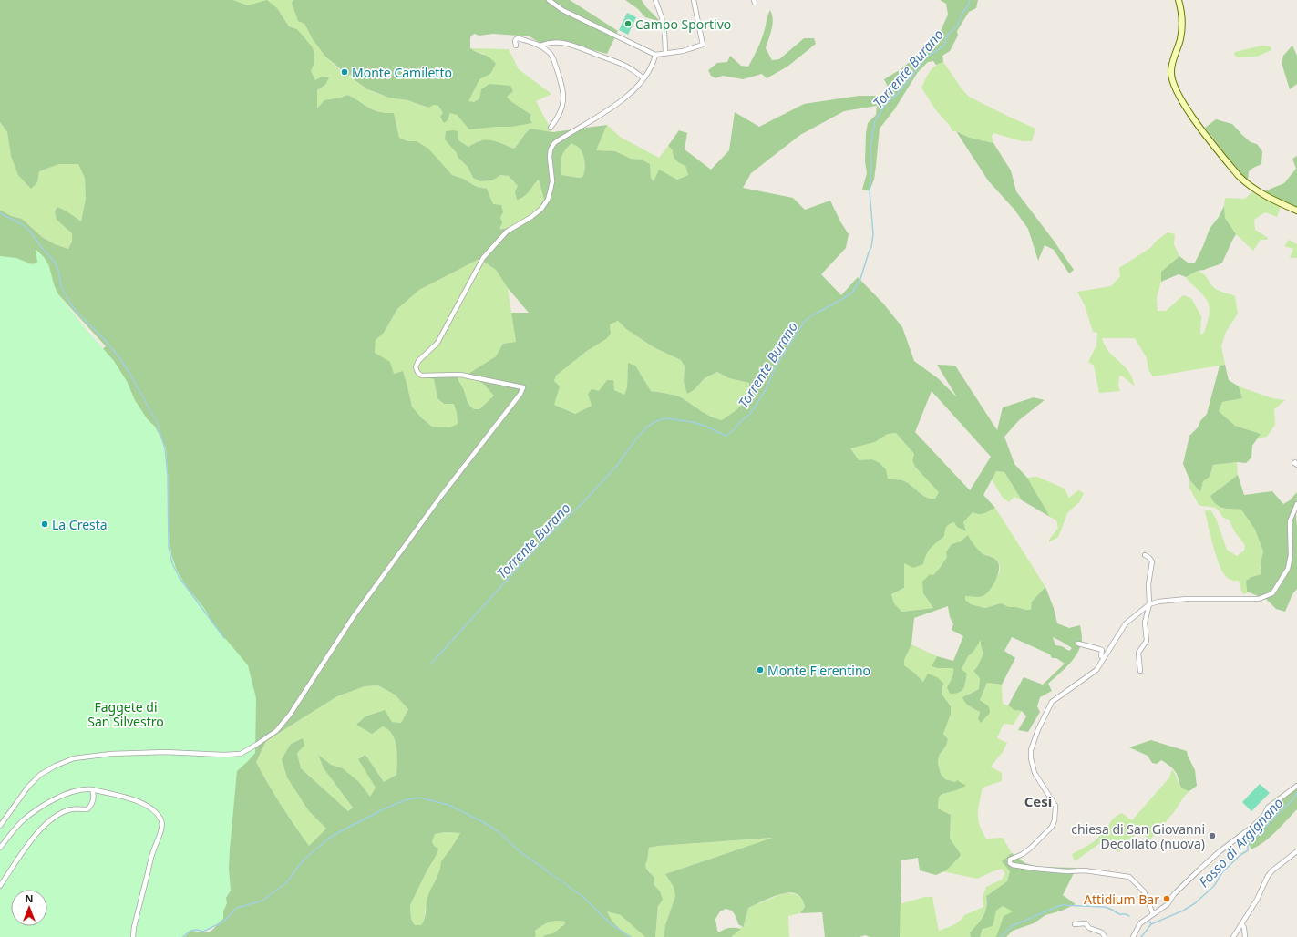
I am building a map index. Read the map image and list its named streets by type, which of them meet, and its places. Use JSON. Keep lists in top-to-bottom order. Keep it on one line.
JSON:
{"districts":["Cesi"],"water":["Torrente Burano","Fosso di Argignano"],"parks":["Faggete di San Silvestro"],"places":["Campo Sportivo","Monte Camiletto","La Cresta","Monte Fierentino","chiesa di San Giovanni Decollato (nuova)","Attidium Bar"],"north":"top"}
